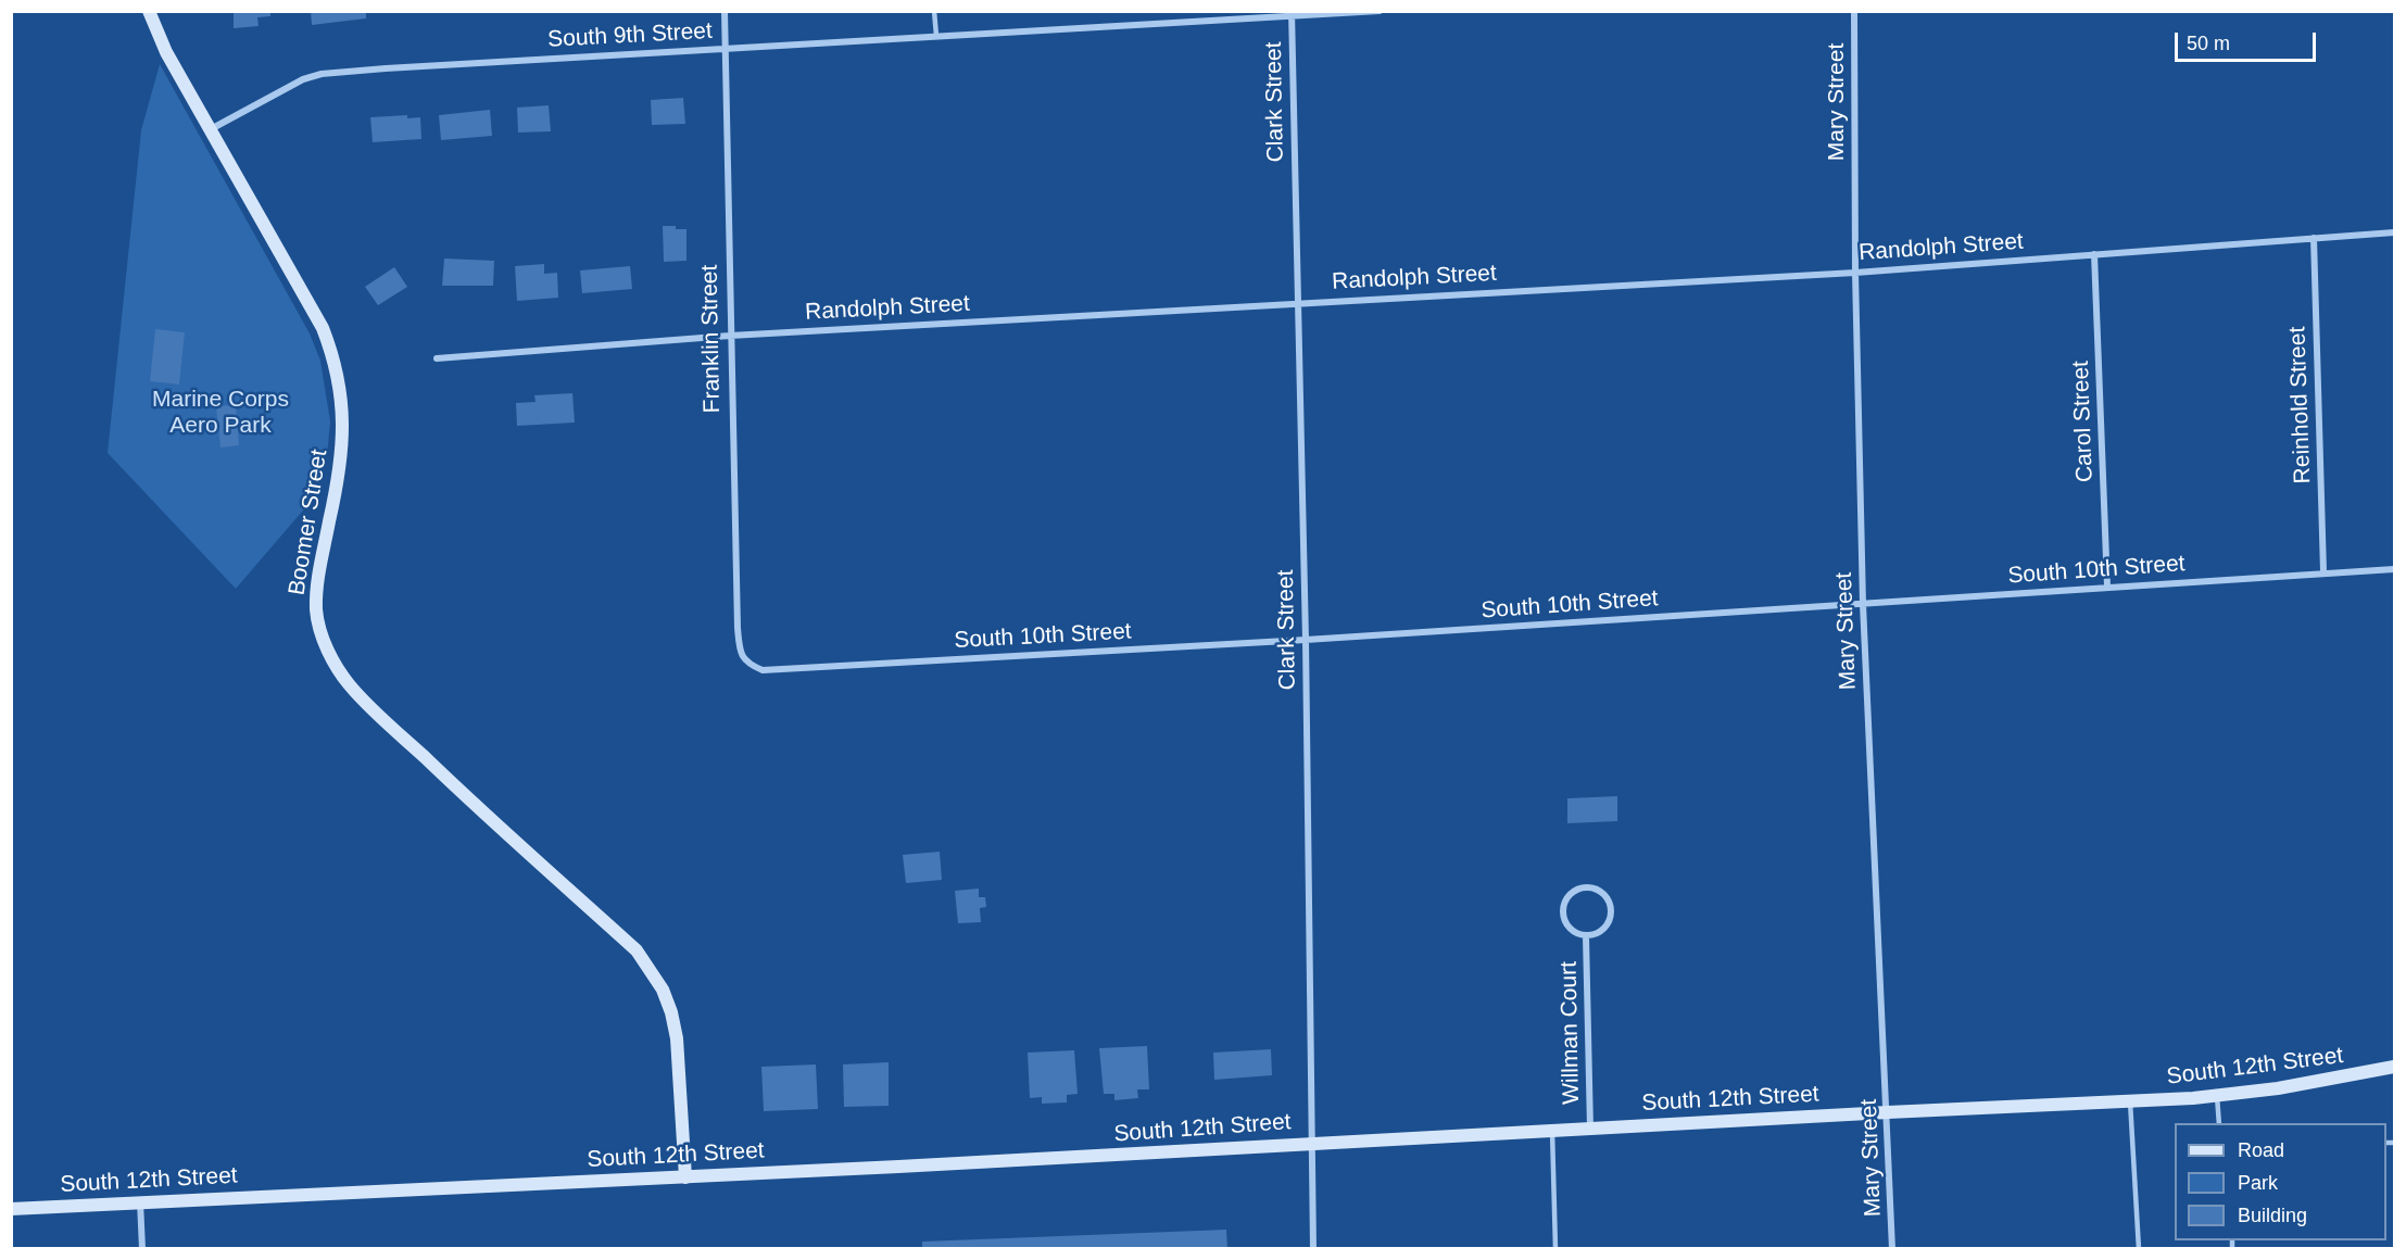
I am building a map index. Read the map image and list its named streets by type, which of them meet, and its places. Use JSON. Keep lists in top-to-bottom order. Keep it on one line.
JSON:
{"streets":{"street":["South 9th Street","Clark Street","Mary Street","Randolph Street","Franklin Street","Reinhold Street","Carol Street","Boomer Street","South 10th Street","Willman Court","South 12th Street"]},"crossings":[["South 9th Street","Clark Street"],["South 9th Street","Franklin Street"],["South 9th Street","Boomer Street"],["Clark Street","Randolph Street"],["Clark Street","South 10th Street"],["Clark Street","South 12th Street"],["Mary Street","Randolph Street"],["Mary Street","South 10th Street"],["Mary Street","South 12th Street"],["Randolph Street","Franklin Street"],["Randolph Street","Reinhold Street"],["Randolph Street","Carol Street"],["Franklin Street","South 10th Street"],["Reinhold Street","South 10th Street"],["Carol Street","South 10th Street"],["Boomer Street","South 12th Street"],["Willman Court","South 12th Street"]],"parks":["Marine Corps Aero Park"],"legend":["Road","Park","Building"],"scale_bar":"50 m"}
